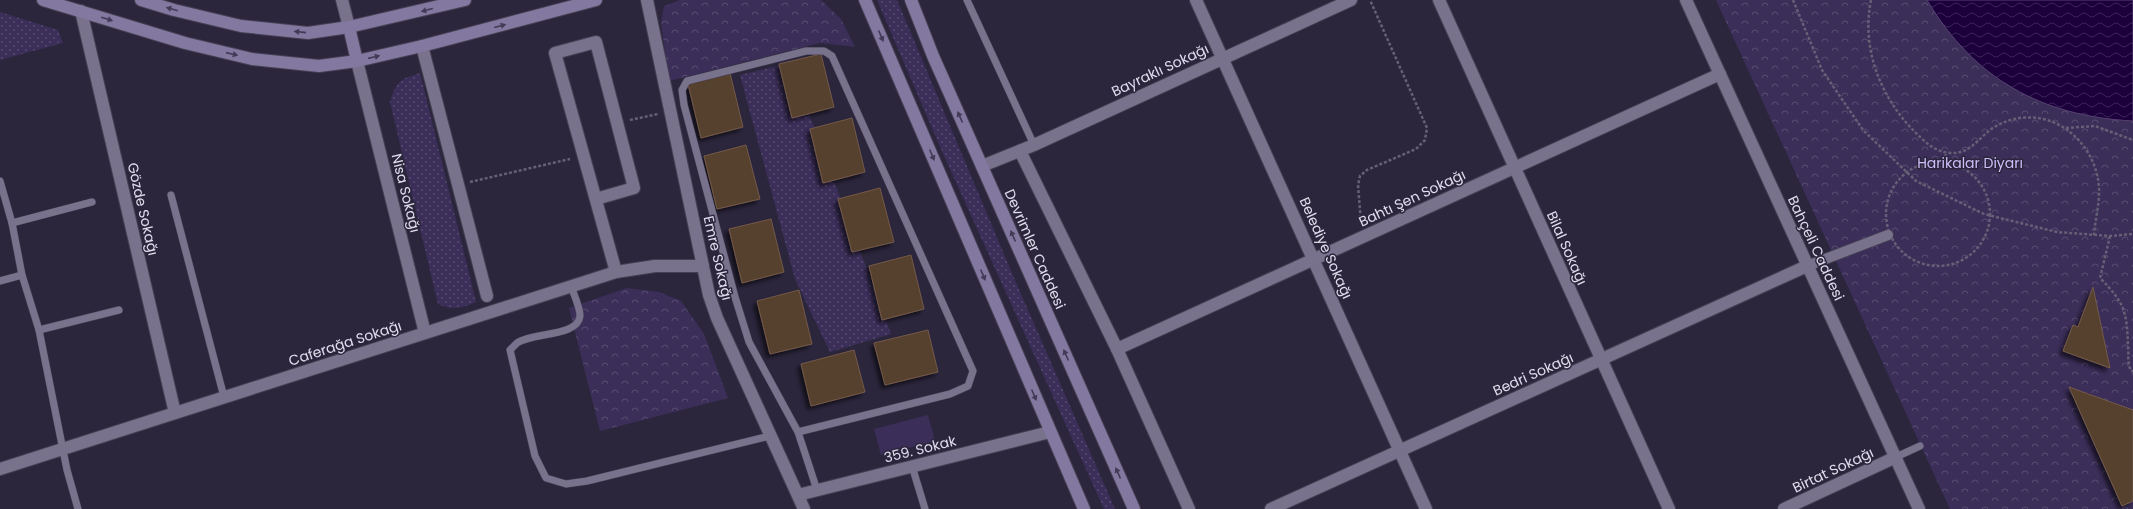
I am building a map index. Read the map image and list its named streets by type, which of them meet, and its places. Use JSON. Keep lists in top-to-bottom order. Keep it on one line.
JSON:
{"streets":{"main road":["Devrimler Caddesi"],"street":["Bayraklı Sokağı","Nisa Sokağı","Bahtı Şen Sokağı","Gözde Sokağı","Belediye Sokağı","Bilal Sokağı","Bahçeli Caddesi","Emre Sokağı","Caferağa Sokağı","Bedri Sokağı","359. Sokak","Birtat Sokağı"]},"crossings":[["Bayraklı Sokağı","Belediye Sokağı"],["Bayraklı Sokağı","Devrimler Caddesi"],["Nisa Sokağı","Caferağa Sokağı"],["Bahtı Şen Sokağı","Belediye Sokağı"],["Bahtı Şen Sokağı","Bilal Sokağı"],["Bahtı Şen Sokağı","Bahçeli Caddesi"],["Gözde Sokağı","Caferağa Sokağı"],["Belediye Sokağı","Bedri Sokağı"],["Bilal Sokağı","Bedri Sokağı"],["Bahçeli Caddesi","Bedri Sokağı"],["Bahçeli Caddesi","Birtat Sokağı"],["Emre Sokağı","Caferağa Sokağı"],["Emre Sokağı","359. Sokak"]],"parks":["Harikalar Diyarı"]}
